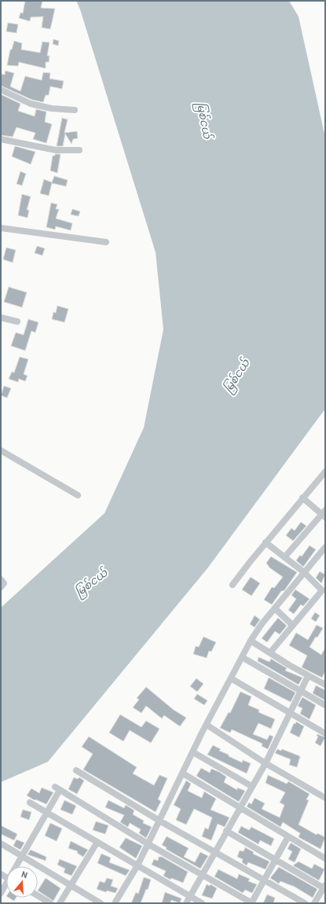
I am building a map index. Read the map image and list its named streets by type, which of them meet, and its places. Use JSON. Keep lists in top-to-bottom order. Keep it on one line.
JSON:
{"water":["မြစ်ငယ်"],"north":"top"}
